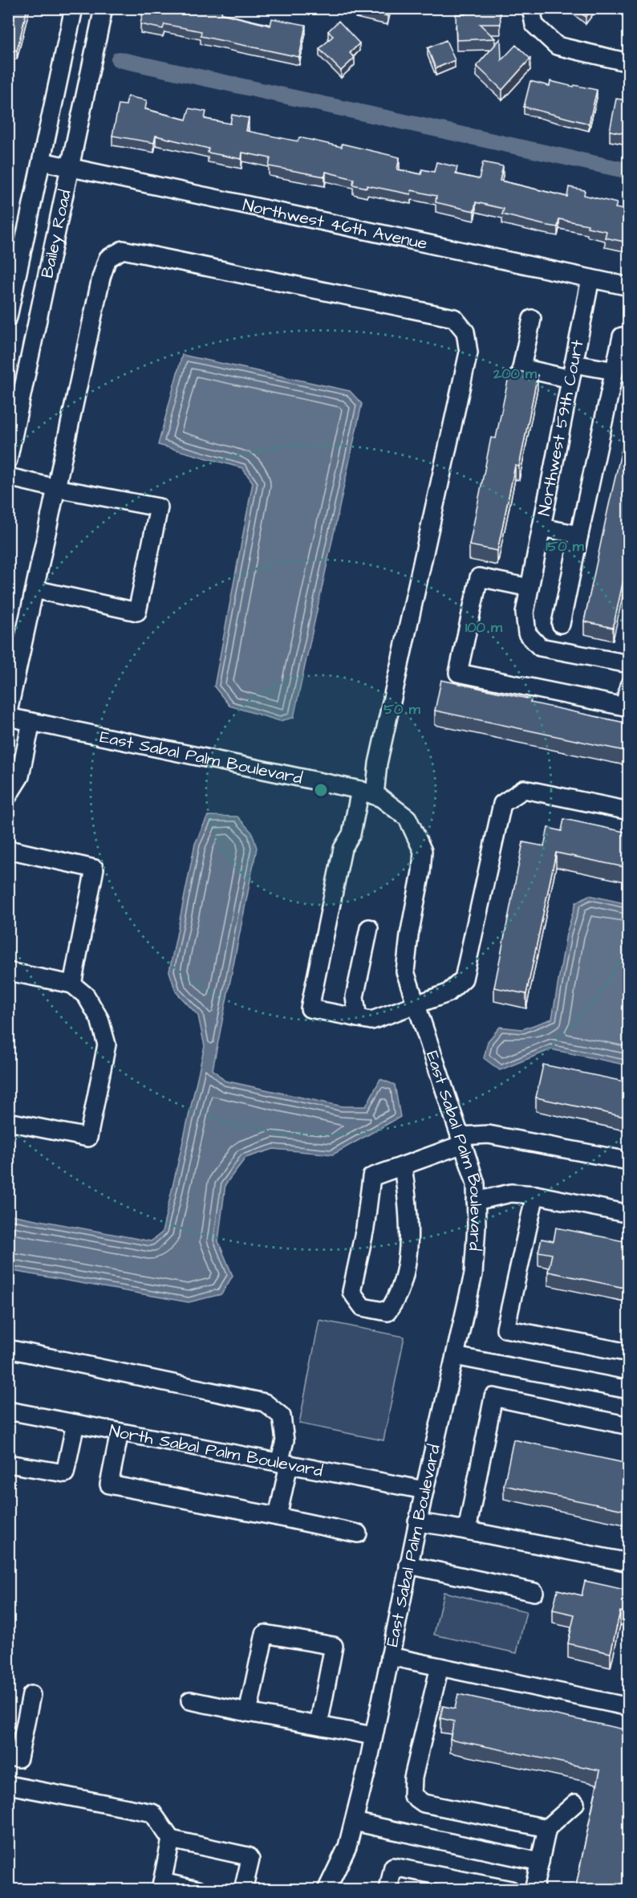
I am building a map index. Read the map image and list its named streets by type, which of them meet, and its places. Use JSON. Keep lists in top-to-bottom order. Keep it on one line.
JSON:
{"streets":{"street":["Northwest 46th Avenue","Bailey Road","Northwest 59th Court","East Sabal Palm Boulevard","North Sabal Palm Boulevard"]},"crossings":[["Northwest 46th Avenue","Bailey Road"],["Northwest 46th Avenue","Northwest 59th Court"],["East Sabal Palm Boulevard","North Sabal Palm Boulevard"]],"rings":["200 m","150 m","100 m","50 m"]}
